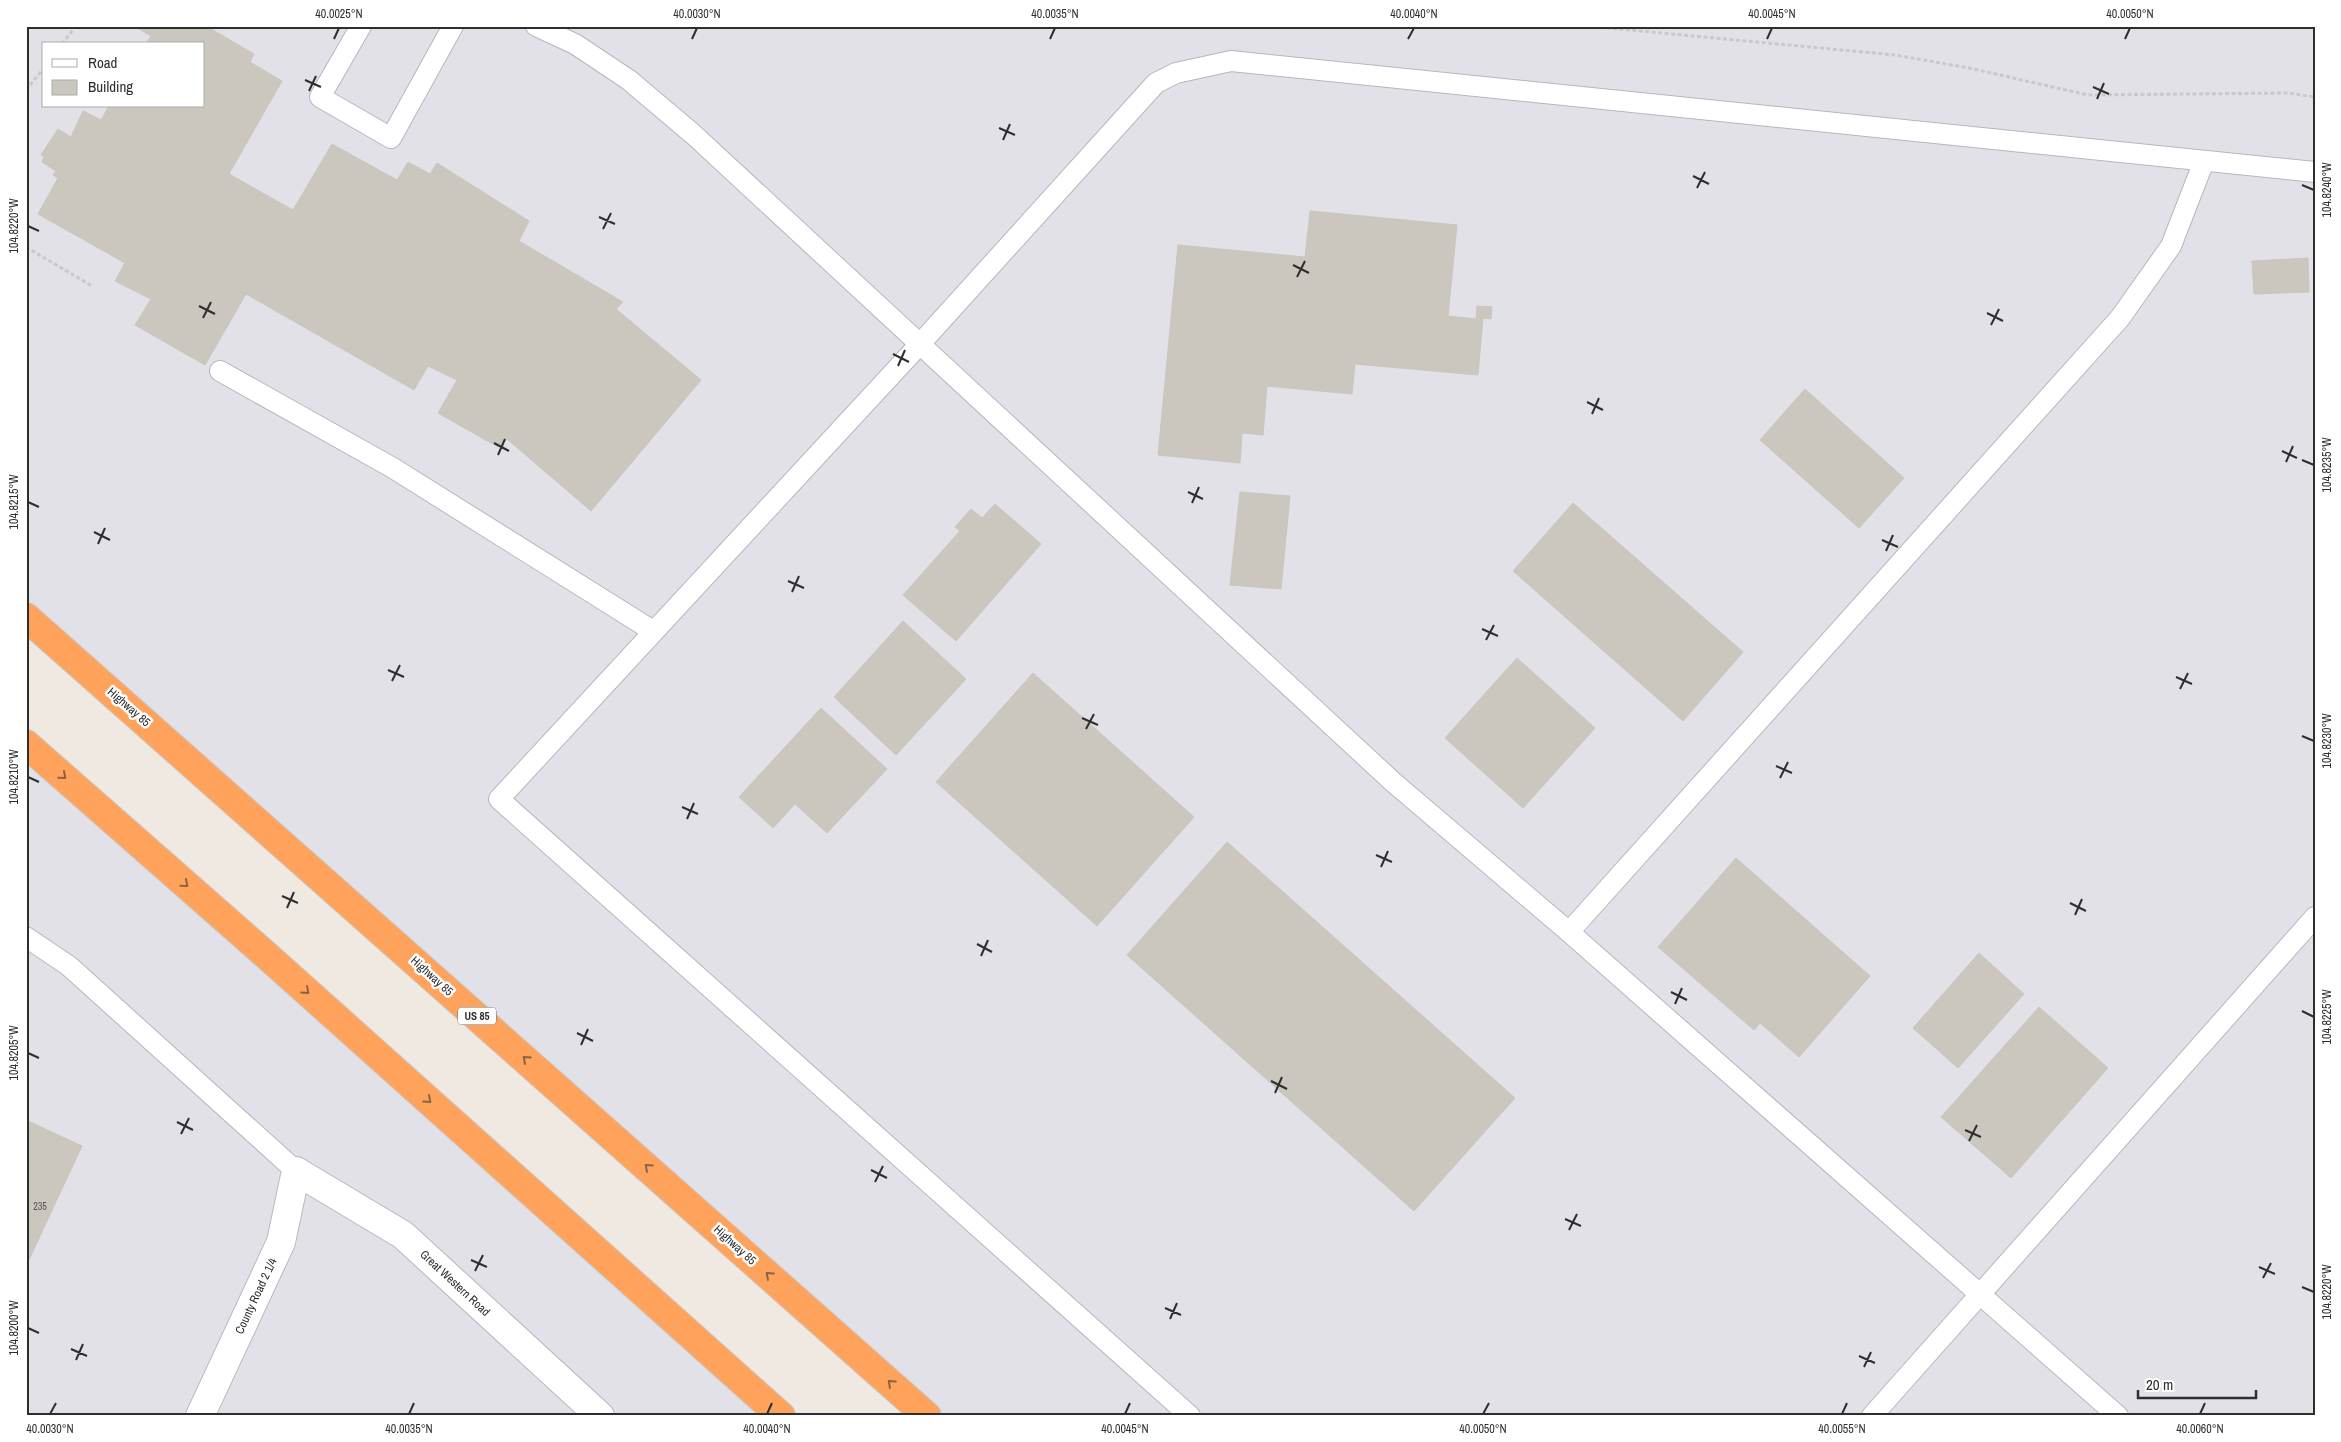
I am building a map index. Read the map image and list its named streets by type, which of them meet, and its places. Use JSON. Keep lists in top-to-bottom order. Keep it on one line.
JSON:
{"streets":{"highway":["Highway 85","US 85"],"street":["Great Western Road","County Road 2 1/4"]},"crossings":[["Great Western Road","County Road 2 1/4"]],"house_numbers":["235"],"legend":["Road","Building"],"scale_bar":"20 m","coordinates":["40.0025°N","40.0030°N","40.0035°N","40.0040°N","40.0045°N","40.0050°N","104.8240°W","104.8220°W","104.8235°W","104.8215°W","104.8230°W","104.8210°W","104.8225°W","104.8205°W","104.8200°W","40.0055°N","40.0060°N"]}
